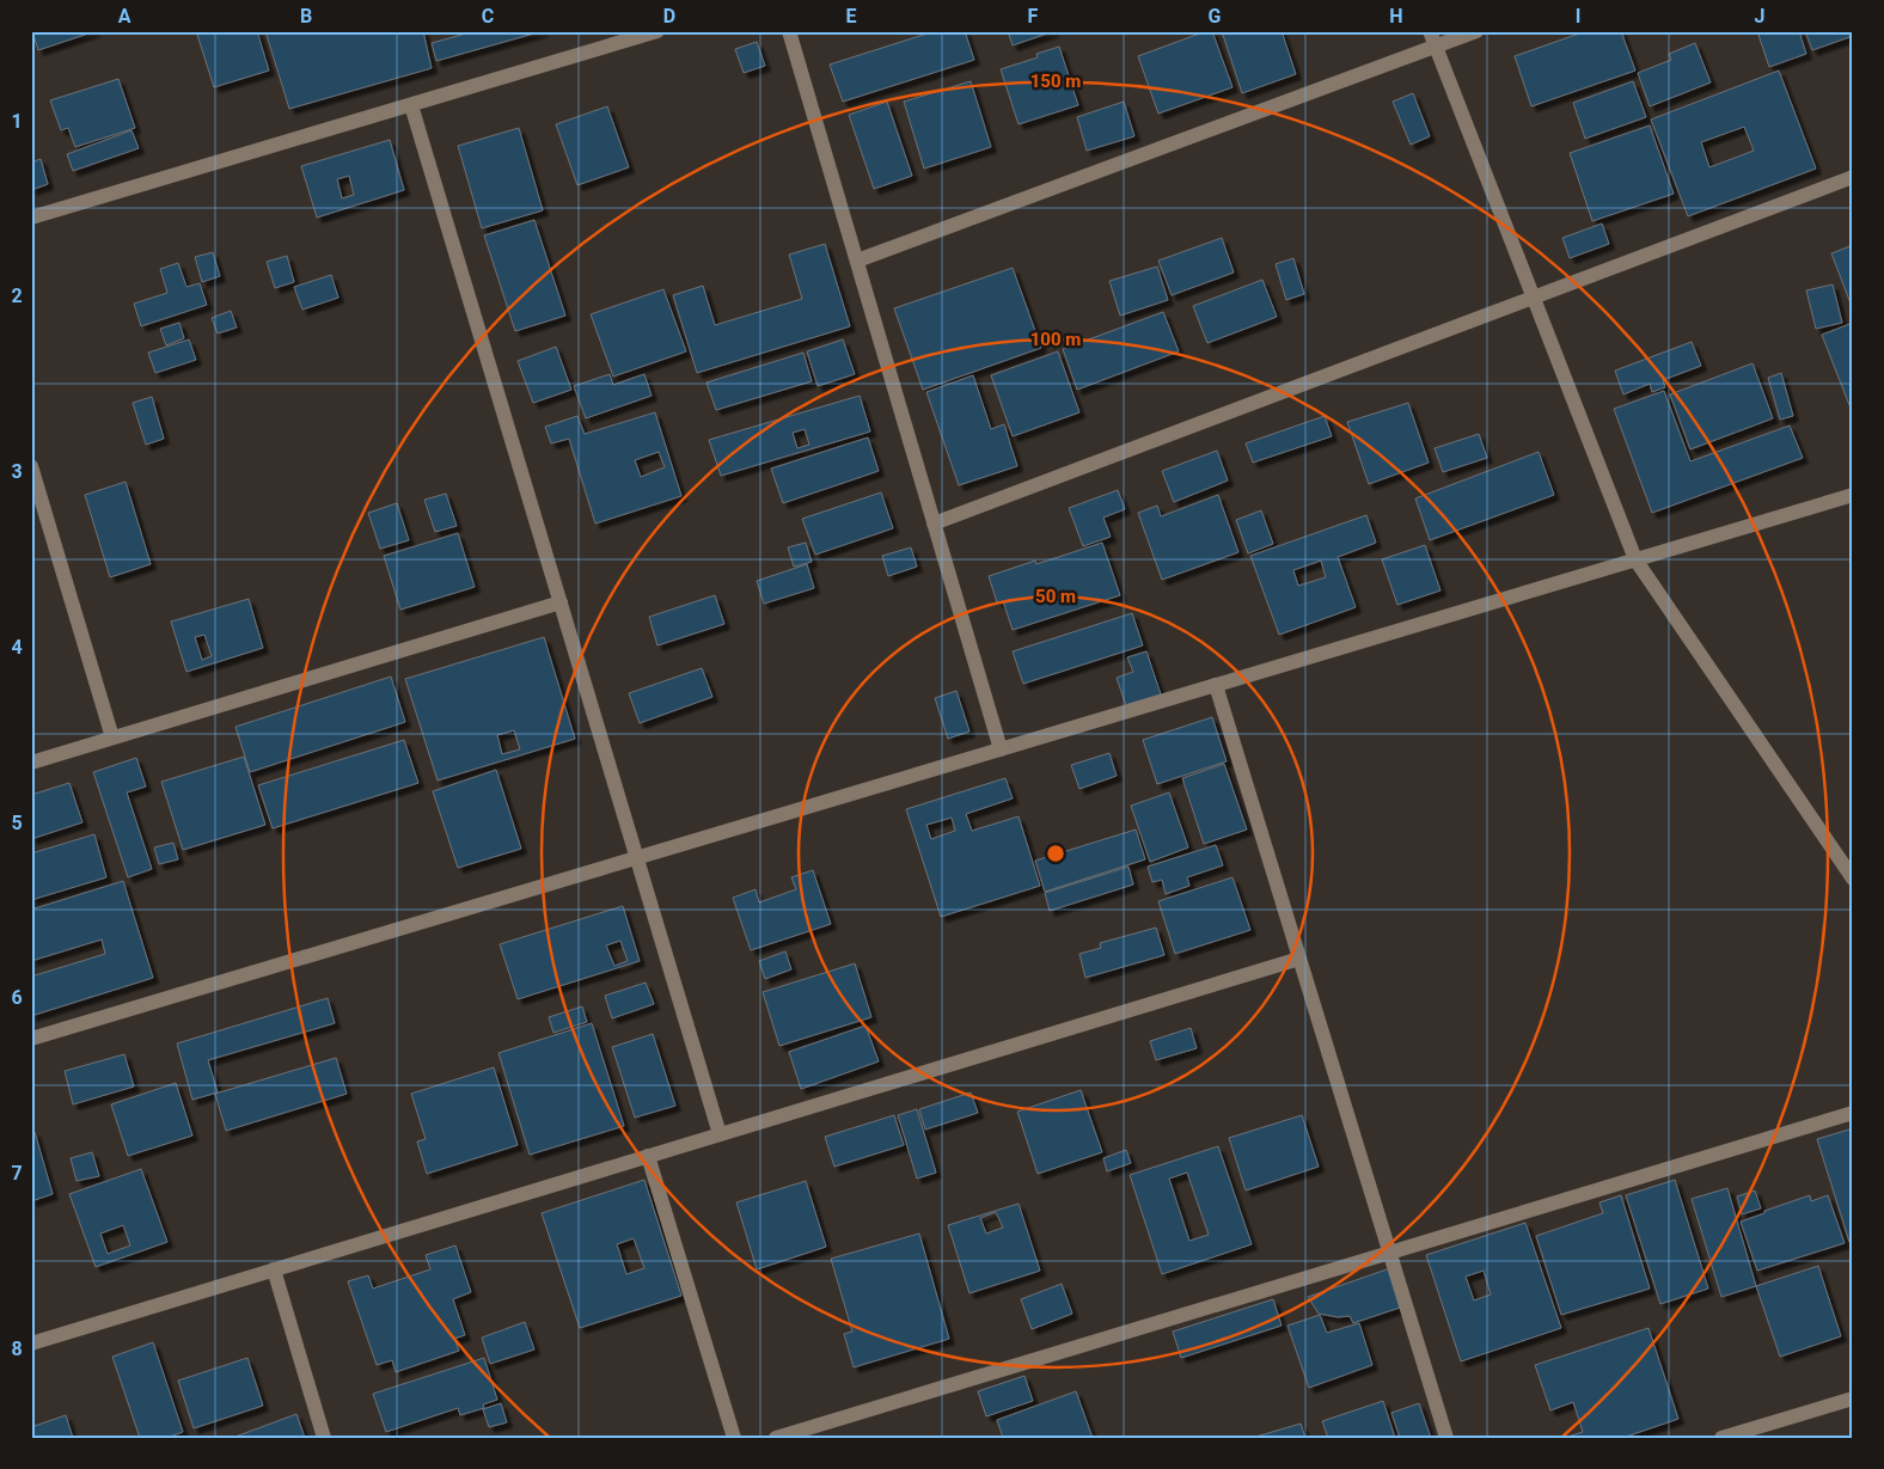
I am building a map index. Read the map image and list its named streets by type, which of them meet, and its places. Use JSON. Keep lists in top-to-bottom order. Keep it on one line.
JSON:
{"grid":{"columns":["A","B","C","D","E","F","G","H","I","J"],"rows":["1","2","3","4","5","6","7","8"]},"rings":["150 m","100 m","50 m"]}
